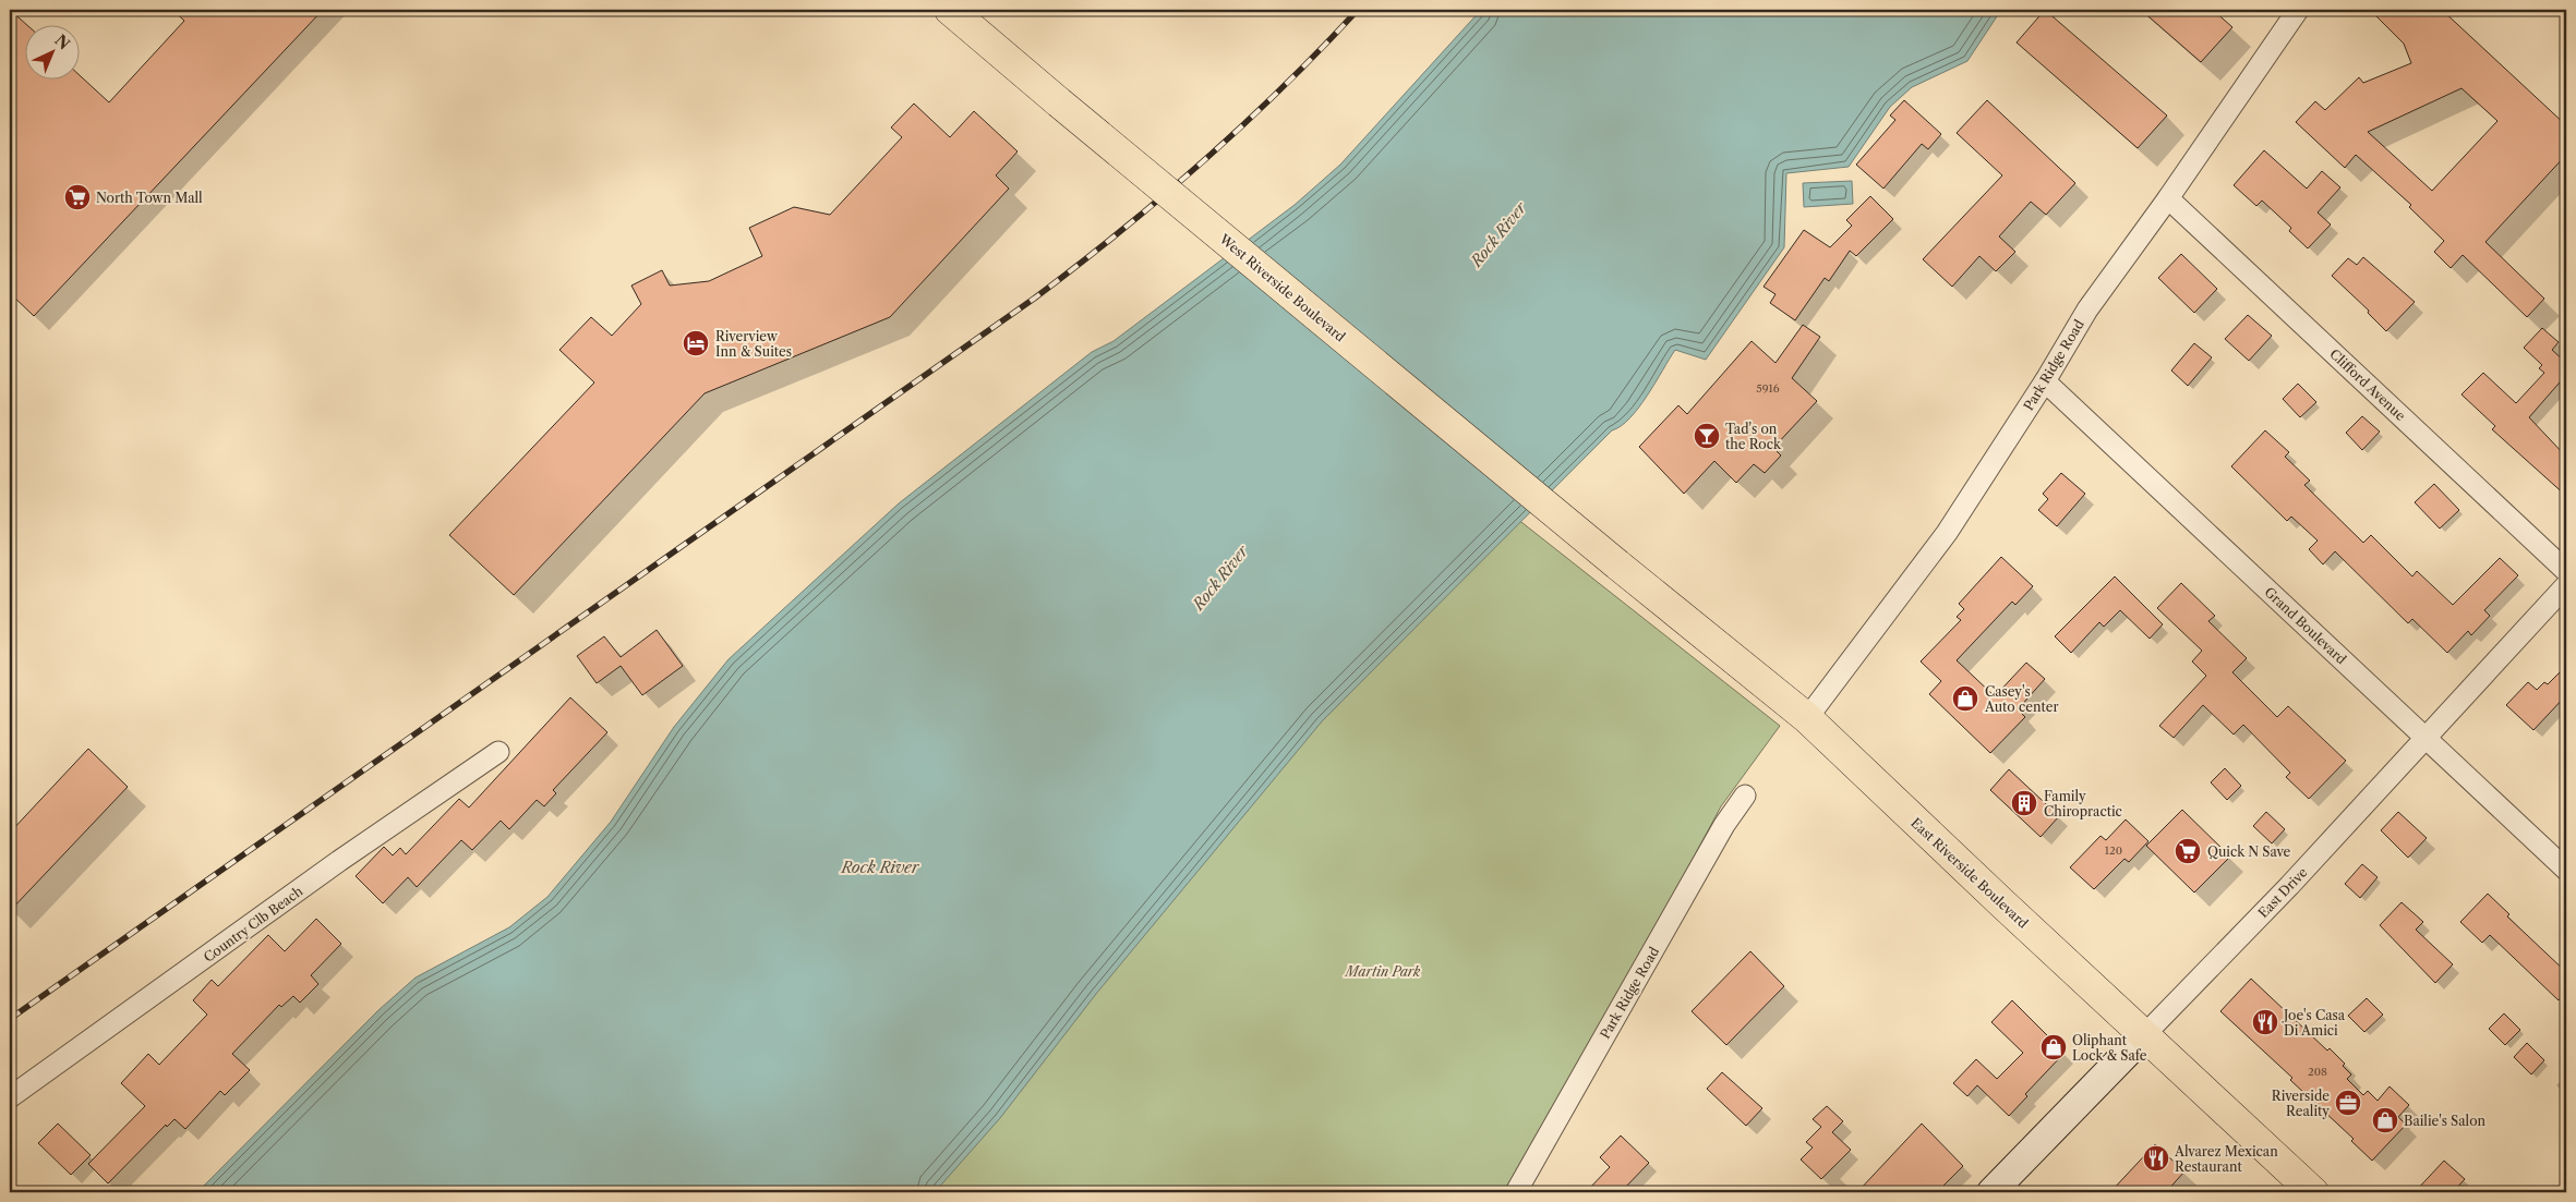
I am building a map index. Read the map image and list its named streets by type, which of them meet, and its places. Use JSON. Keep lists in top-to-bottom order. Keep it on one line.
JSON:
{"streets":{"main road":["West Riverside Boulevard","East Riverside Boulevard"],"street":["Park Ridge Road","Clifford Avenue","Grand Boulevard","East Drive","Country Clb Beach"]},"crossings":[["West Riverside Boulevard","East Riverside Boulevard"],["Park Ridge Road","Clifford Avenue"],["Park Ridge Road","Grand Boulevard"],["Park Ridge Road","East Riverside Boulevard"],["Grand Boulevard","East Drive"],["East Riverside Boulevard","East Drive"]],"water":["Rock River"],"parks":["Martin Park"],"places":{"supermarket":["North Town Mall","Quick N Save"],"hotel":["Riverview Inn & Suites"],"bar":["Tad's on the Rock"],"shop":["Casey's Auto center","Oliphant Lock & Safe","Bailie's Salon"],"building":["Family Chiropractic"],"restaurant":["Joe's Casa Di Amici","Alvarez Mexican Restaurant"],"office":["Riverside Reality"]},"house_numbers":["5916","120","208"],"north":"top right"}
